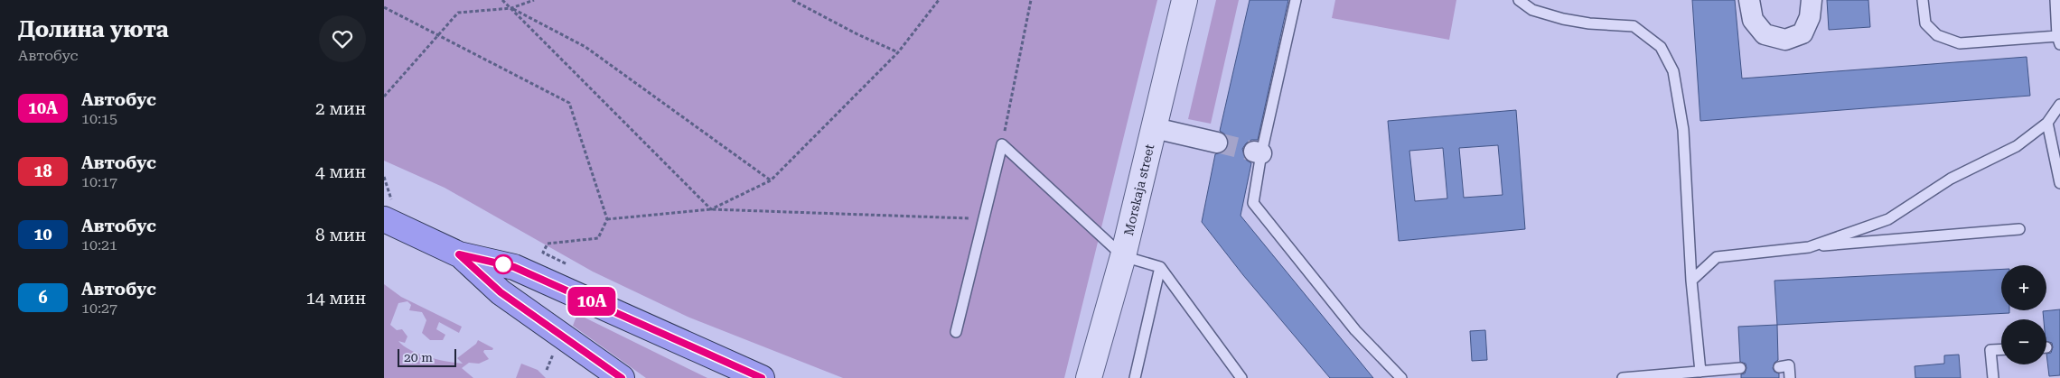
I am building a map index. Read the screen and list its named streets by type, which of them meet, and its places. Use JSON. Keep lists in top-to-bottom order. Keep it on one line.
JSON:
{"streets":{"street":["Morskaja street"]},"lines":["bus line 10А"],"scale_bar":"20 m","page":{"heading":["Долина уюта","Автобус"],"on_map":"10А","list":[{"mark":"10А","name":"Автобус","note":"10:15","value":"2 мин"},{"mark":"18","name":"Автобус","note":"10:17","value":"4 мин"},{"mark":"10","name":"Автобус","note":"10:21","value":"8 мин"},{"mark":"6","name":"Автобус","note":"10:27","value":"14 мин"}],"map_buttons":["+","−"],"scale":"20 m"}}
